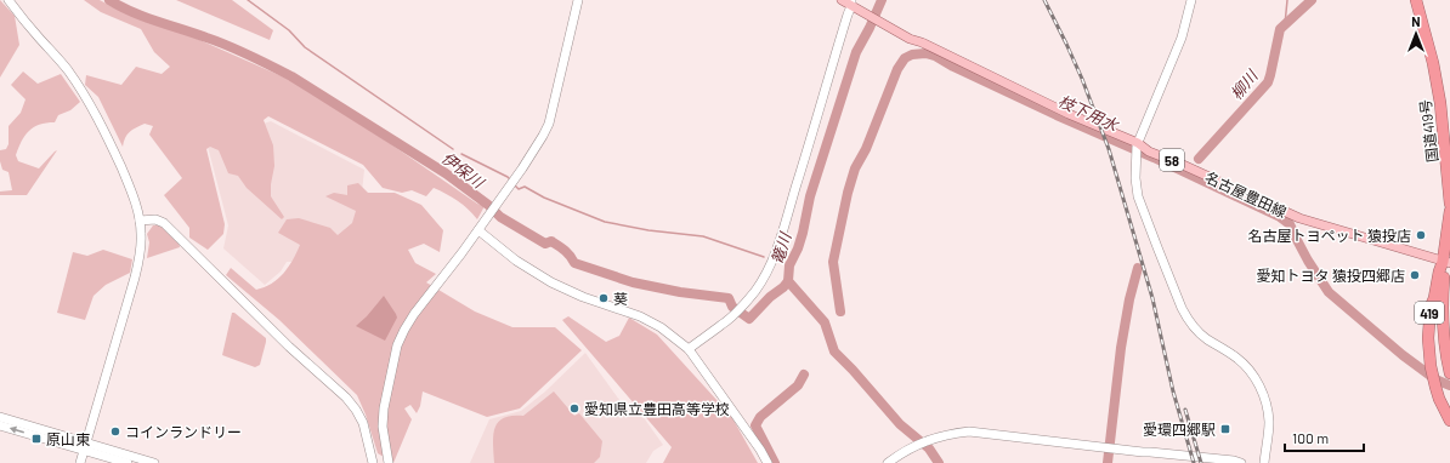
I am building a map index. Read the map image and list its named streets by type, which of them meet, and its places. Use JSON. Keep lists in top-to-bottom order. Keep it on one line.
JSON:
{"streets":{"highway":["国道419号","419"],"main road":["58","名古屋豊田線"]},"crossings":[["名古屋豊田線","419"]],"water":["柳川","枝下用水","伊保川","篭川"],"places":{"other":["名古屋トヨペット 猿投店","愛知トヨタ 猿投四郷店","葵","愛知県立豊田高等学校","コインランドリー"],"transit":["愛環四郷駅","原山東"]},"scale_bar":"100 m","north":"top"}
